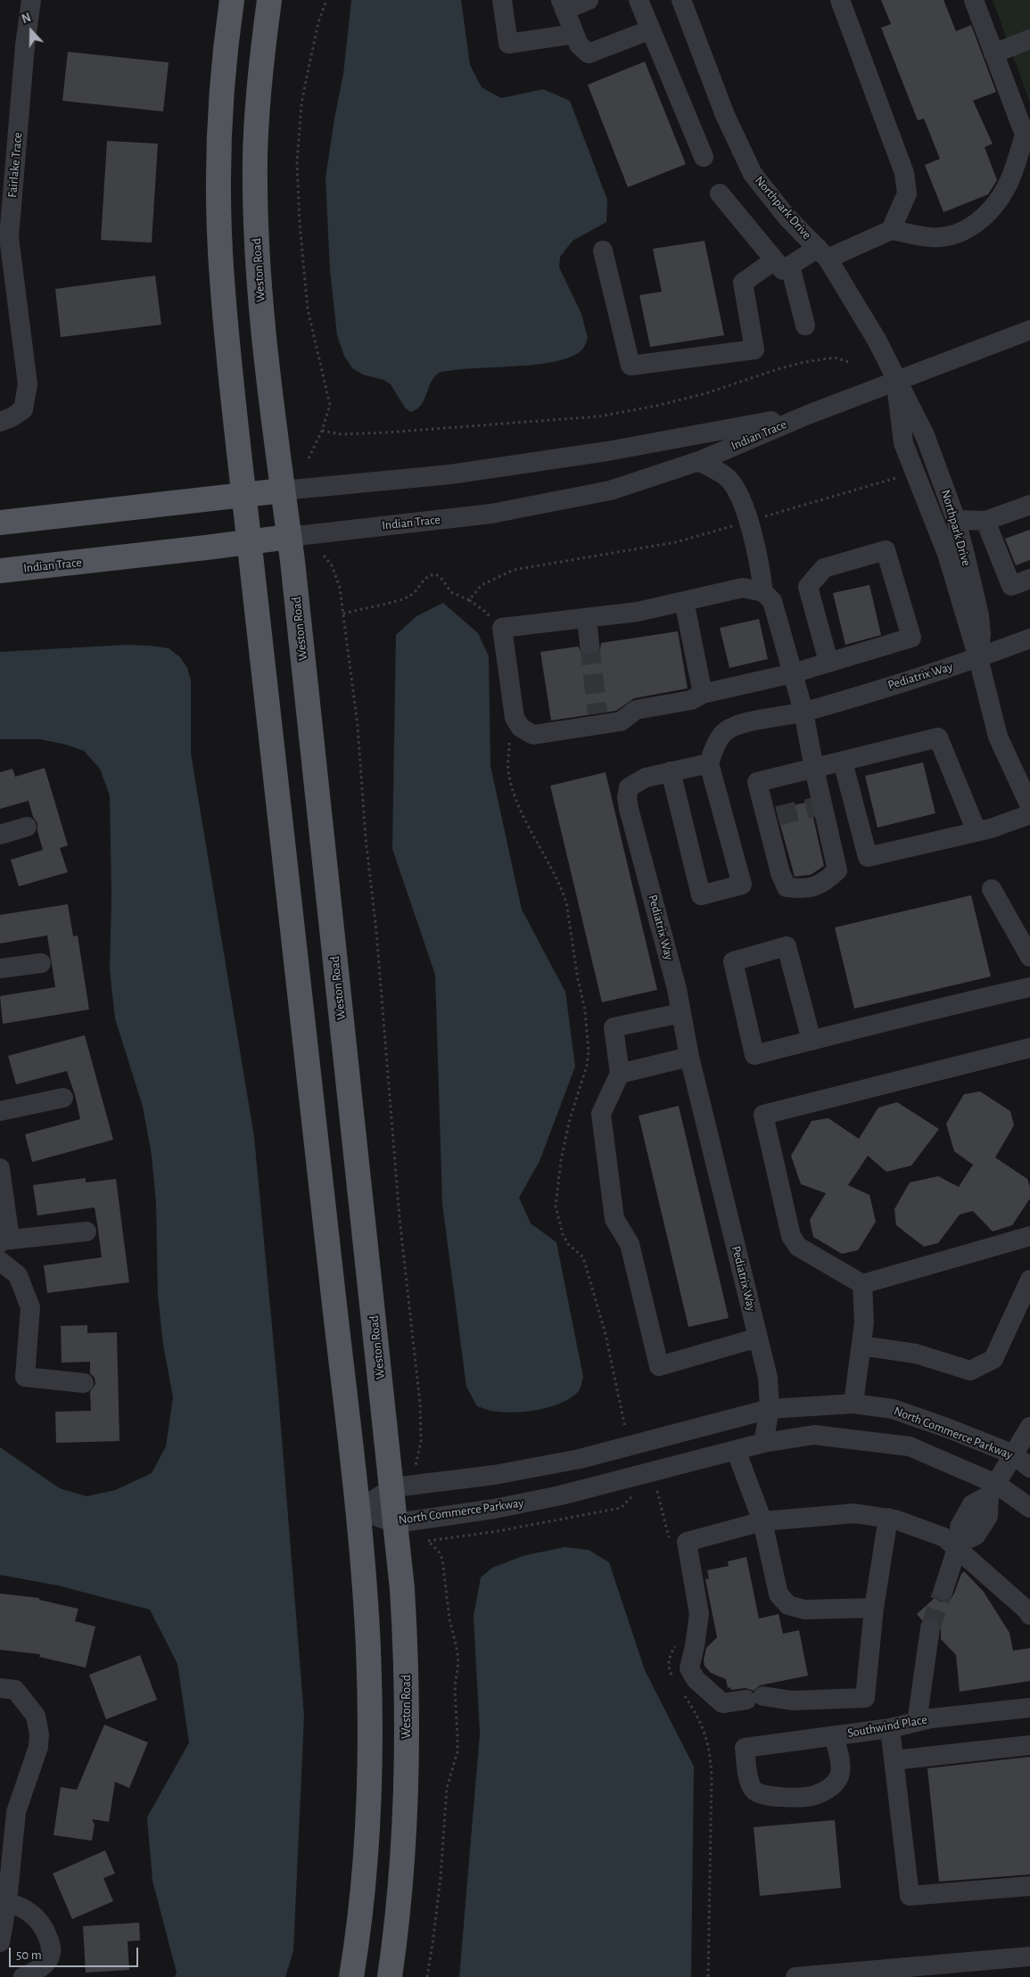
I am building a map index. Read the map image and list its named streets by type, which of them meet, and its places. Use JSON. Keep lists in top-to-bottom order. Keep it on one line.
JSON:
{"streets":{"main road":["Weston Road","Indian Trace"],"street":["Fairlake Trace","Northpark Drive","Pediatrix Way","North Commerce Parkway","Southwind Place"]},"crossings":[["Northpark Drive","Indian Trace"],["Northpark Drive","Pediatrix Way"],["Weston Road","Indian Trace"],["Weston Road","North Commerce Parkway"],["Pediatrix Way","North Commerce Parkway"]],"scale_bar":"50 m","north":"top"}
